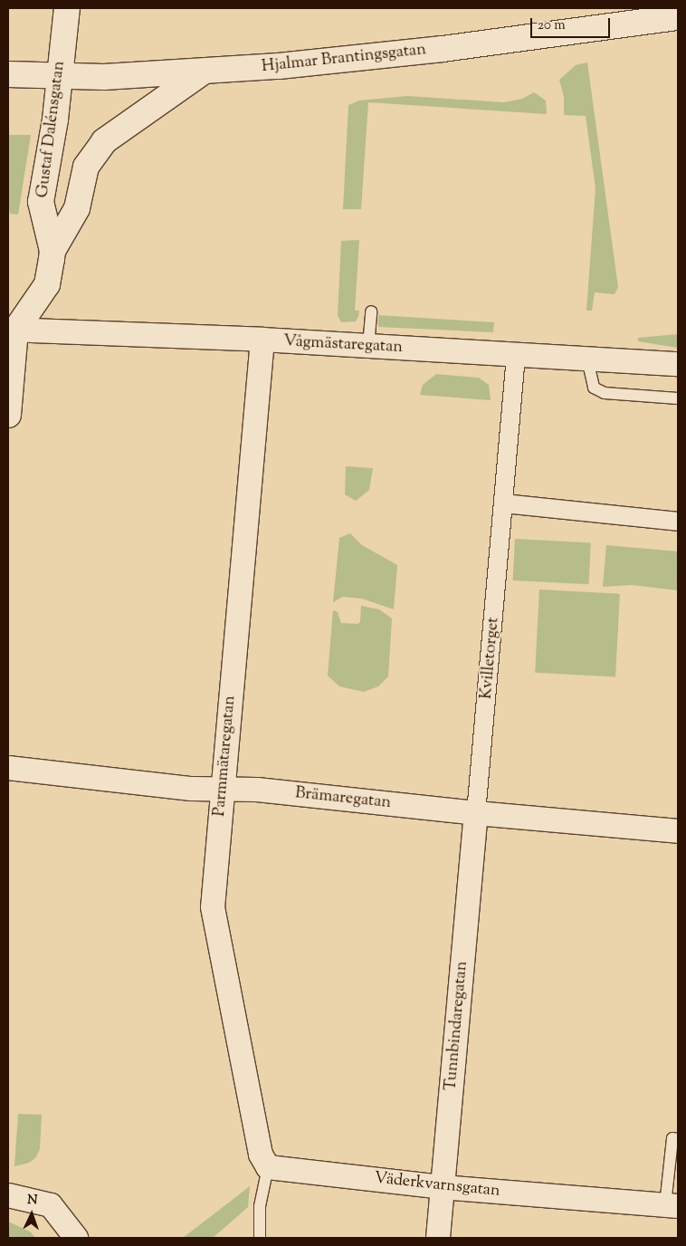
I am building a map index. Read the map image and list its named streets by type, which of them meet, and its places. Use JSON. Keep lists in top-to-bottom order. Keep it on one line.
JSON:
{"streets":{"main road":["Hjalmar Brantingsgatan","Gustaf Dalénsgatan"],"street":["Vågmästaregatan","Kvilletorget","Parmmätaregatan","Brämaregatan","Tunnbindaregatan","Väderkvarnsgatan"]},"crossings":[["Hjalmar Brantingsgatan","Gustaf Dalénsgatan"],["Gustaf Dalénsgatan","Vågmästaregatan"],["Vågmästaregatan","Kvilletorget"],["Vågmästaregatan","Parmmätaregatan"],["Kvilletorget","Brämaregatan"],["Kvilletorget","Tunnbindaregatan"],["Parmmätaregatan","Brämaregatan"],["Parmmätaregatan","Väderkvarnsgatan"],["Brämaregatan","Tunnbindaregatan"],["Tunnbindaregatan","Väderkvarnsgatan"]],"scale_bar":"20 m","north":"top"}
